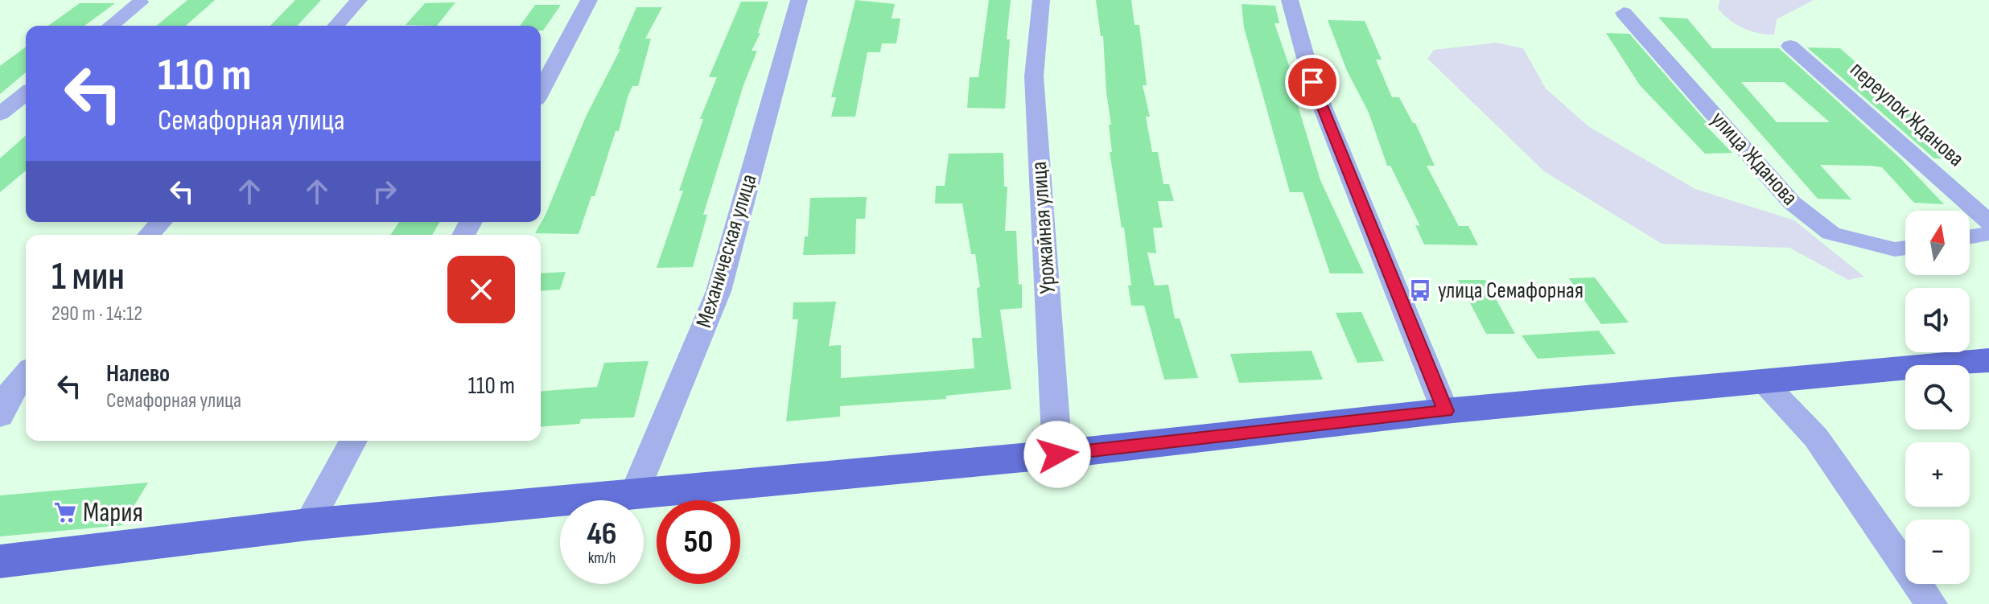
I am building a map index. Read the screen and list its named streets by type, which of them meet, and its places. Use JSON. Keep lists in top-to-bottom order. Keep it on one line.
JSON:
{"streets":{"street":["переулок Жданова","улица Жданова","Урожайная улица","Механическая улица"]},"places":{"bus stop":["улица Семафорная"],"supermarket":["Мария"]},"north":"top","page":{"turn":["110 m","Семафорная улица"],"map_buttons":["+","−"],"heading":["1 мин","290 m · 14:12"],"list":[{"name":"Налево","note":"Семафорная улица","value":"110 m"}],"speed":"46 km/h","limit":"50"}}
